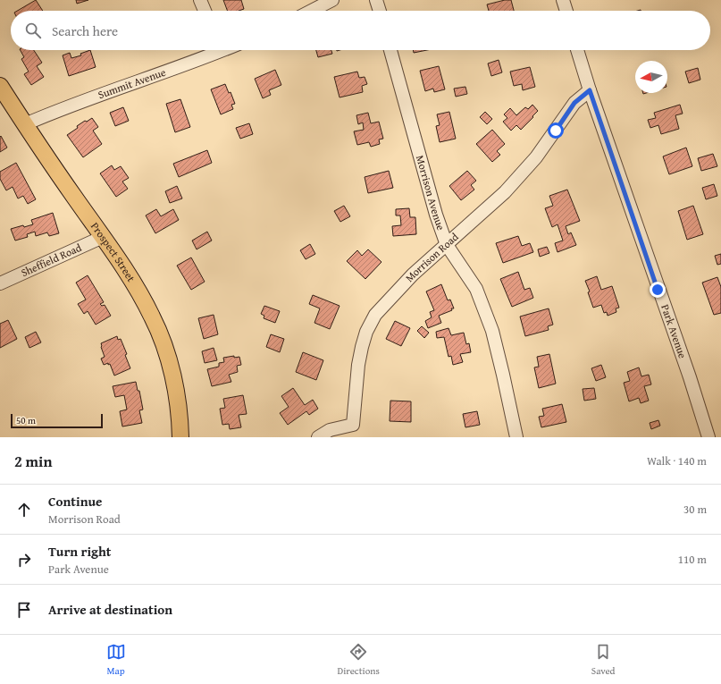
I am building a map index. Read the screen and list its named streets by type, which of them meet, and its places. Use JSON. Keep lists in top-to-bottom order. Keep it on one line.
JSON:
{"streets":{"main road":["Prospect Street"],"street":["Summit Avenue","Morrison Avenue","Morrison Road","Sheffield Road","Park Avenue"]},"crossings":[["Summit Avenue","Prospect Street"],["Morrison Avenue","Morrison Road"],["Prospect Street","Sheffield Road"],["Morrison Road","Park Avenue"]],"scale_bar":"50 m","north":"left","page":{"search":"Search here","scale":"50 m","heading":["2 min","Walk · 140 m"],"list":[["Continue","Morrison Road","30 m"],["Turn right","Park Avenue","110 m"],"Arrive at destination"],"nav":["Map","Directions","Saved"]}}
